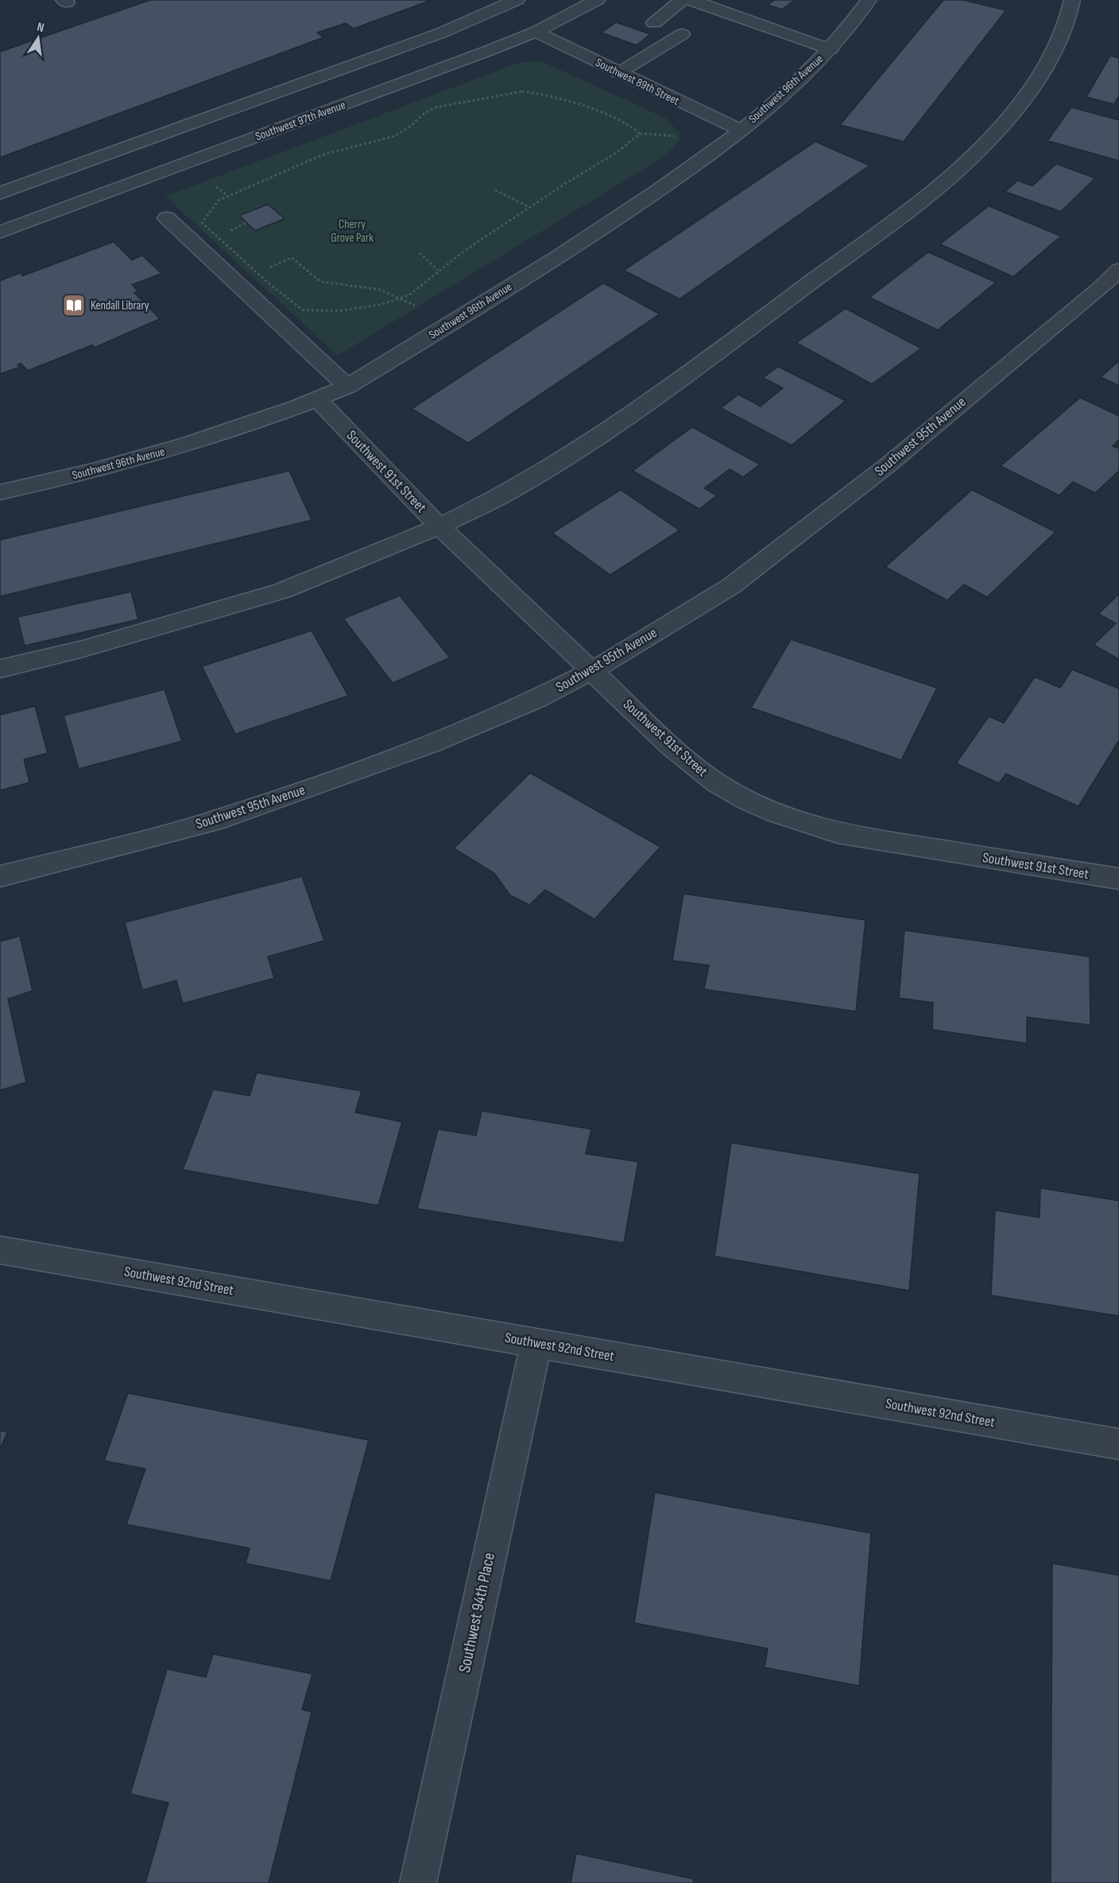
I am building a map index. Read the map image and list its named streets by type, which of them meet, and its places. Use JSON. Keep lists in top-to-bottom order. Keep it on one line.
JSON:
{"streets":{"street":["Southwest 89th Street","Southwest 96th Avenue","Southwest 97th Avenue","Southwest 95th Avenue","Southwest 91st Street","Southwest 92nd Street","Southwest 94th Place"]},"crossings":[["Southwest 89th Street","Southwest 96th Avenue"],["Southwest 89th Street","Southwest 97th Avenue"],["Southwest 96th Avenue","Southwest 91st Street"],["Southwest 95th Avenue","Southwest 91st Street"],["Southwest 92nd Street","Southwest 94th Place"]],"parks":["Cherry Grove Park"],"places":{"library":["Kendall Library"]},"north":"top"}
